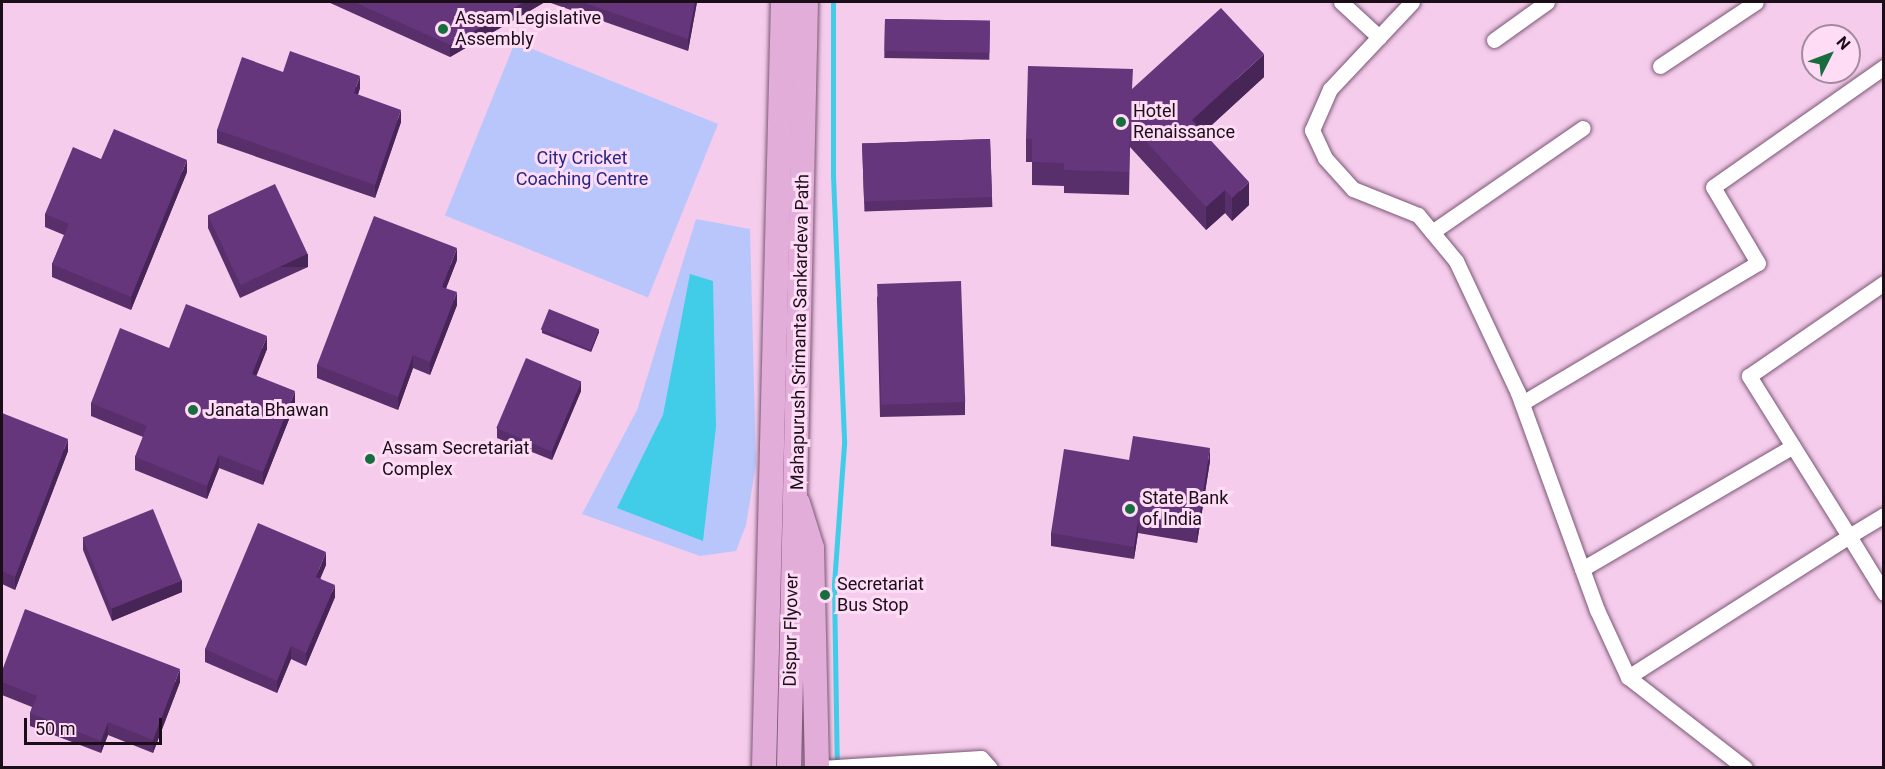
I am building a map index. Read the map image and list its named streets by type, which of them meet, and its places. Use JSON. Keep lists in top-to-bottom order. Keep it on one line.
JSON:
{"streets":{"main road":["Mahapurush Srimanta Sankardeva Path","Dispur Flyover"]},"crossings":[["Mahapurush Srimanta Sankardeva Path","Dispur Flyover"]],"parks":["City Cricket Coaching Centre"],"places":["Assam Legislative Assembly","Hotel Renaissance","Janata Bhawan","Assam Secretariat Complex","State Bank of India","Secretariat Bus Stop"],"scale_bar":"50 m","north":"top right"}
